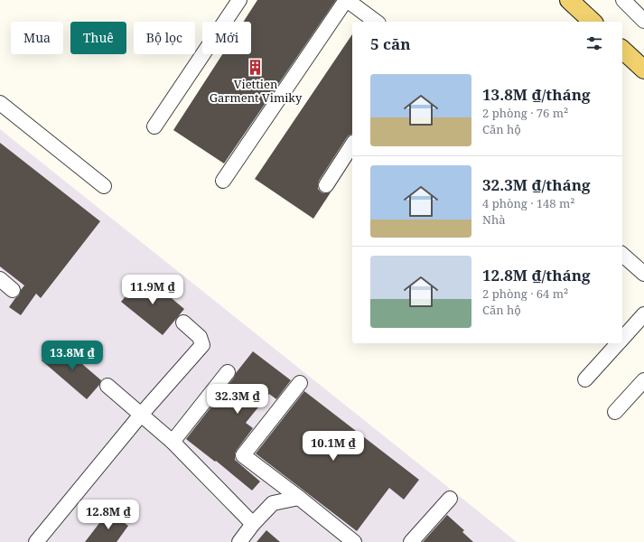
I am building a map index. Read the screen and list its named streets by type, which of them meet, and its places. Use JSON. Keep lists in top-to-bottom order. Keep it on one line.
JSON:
{"places":{"building":["Viettien Garment Vimiky"]},"page":{"chip":["Mua","Thuê","Bộ lọc","Mới"],"heading":"5 căn","list":[{"name":"13.8M ₫/tháng","note":"2 phòng · 76 m² · Căn hộ"},{"name":"32.3M ₫/tháng","note":"4 phòng · 148 m² · Nhà"},{"name":"12.8M ₫/tháng","note":"2 phòng · 64 m² · Căn hộ"}],"price":["11.9M ₫","13.8M ₫","32.3M ₫","10.1M ₫","12.8M ₫"]}}
